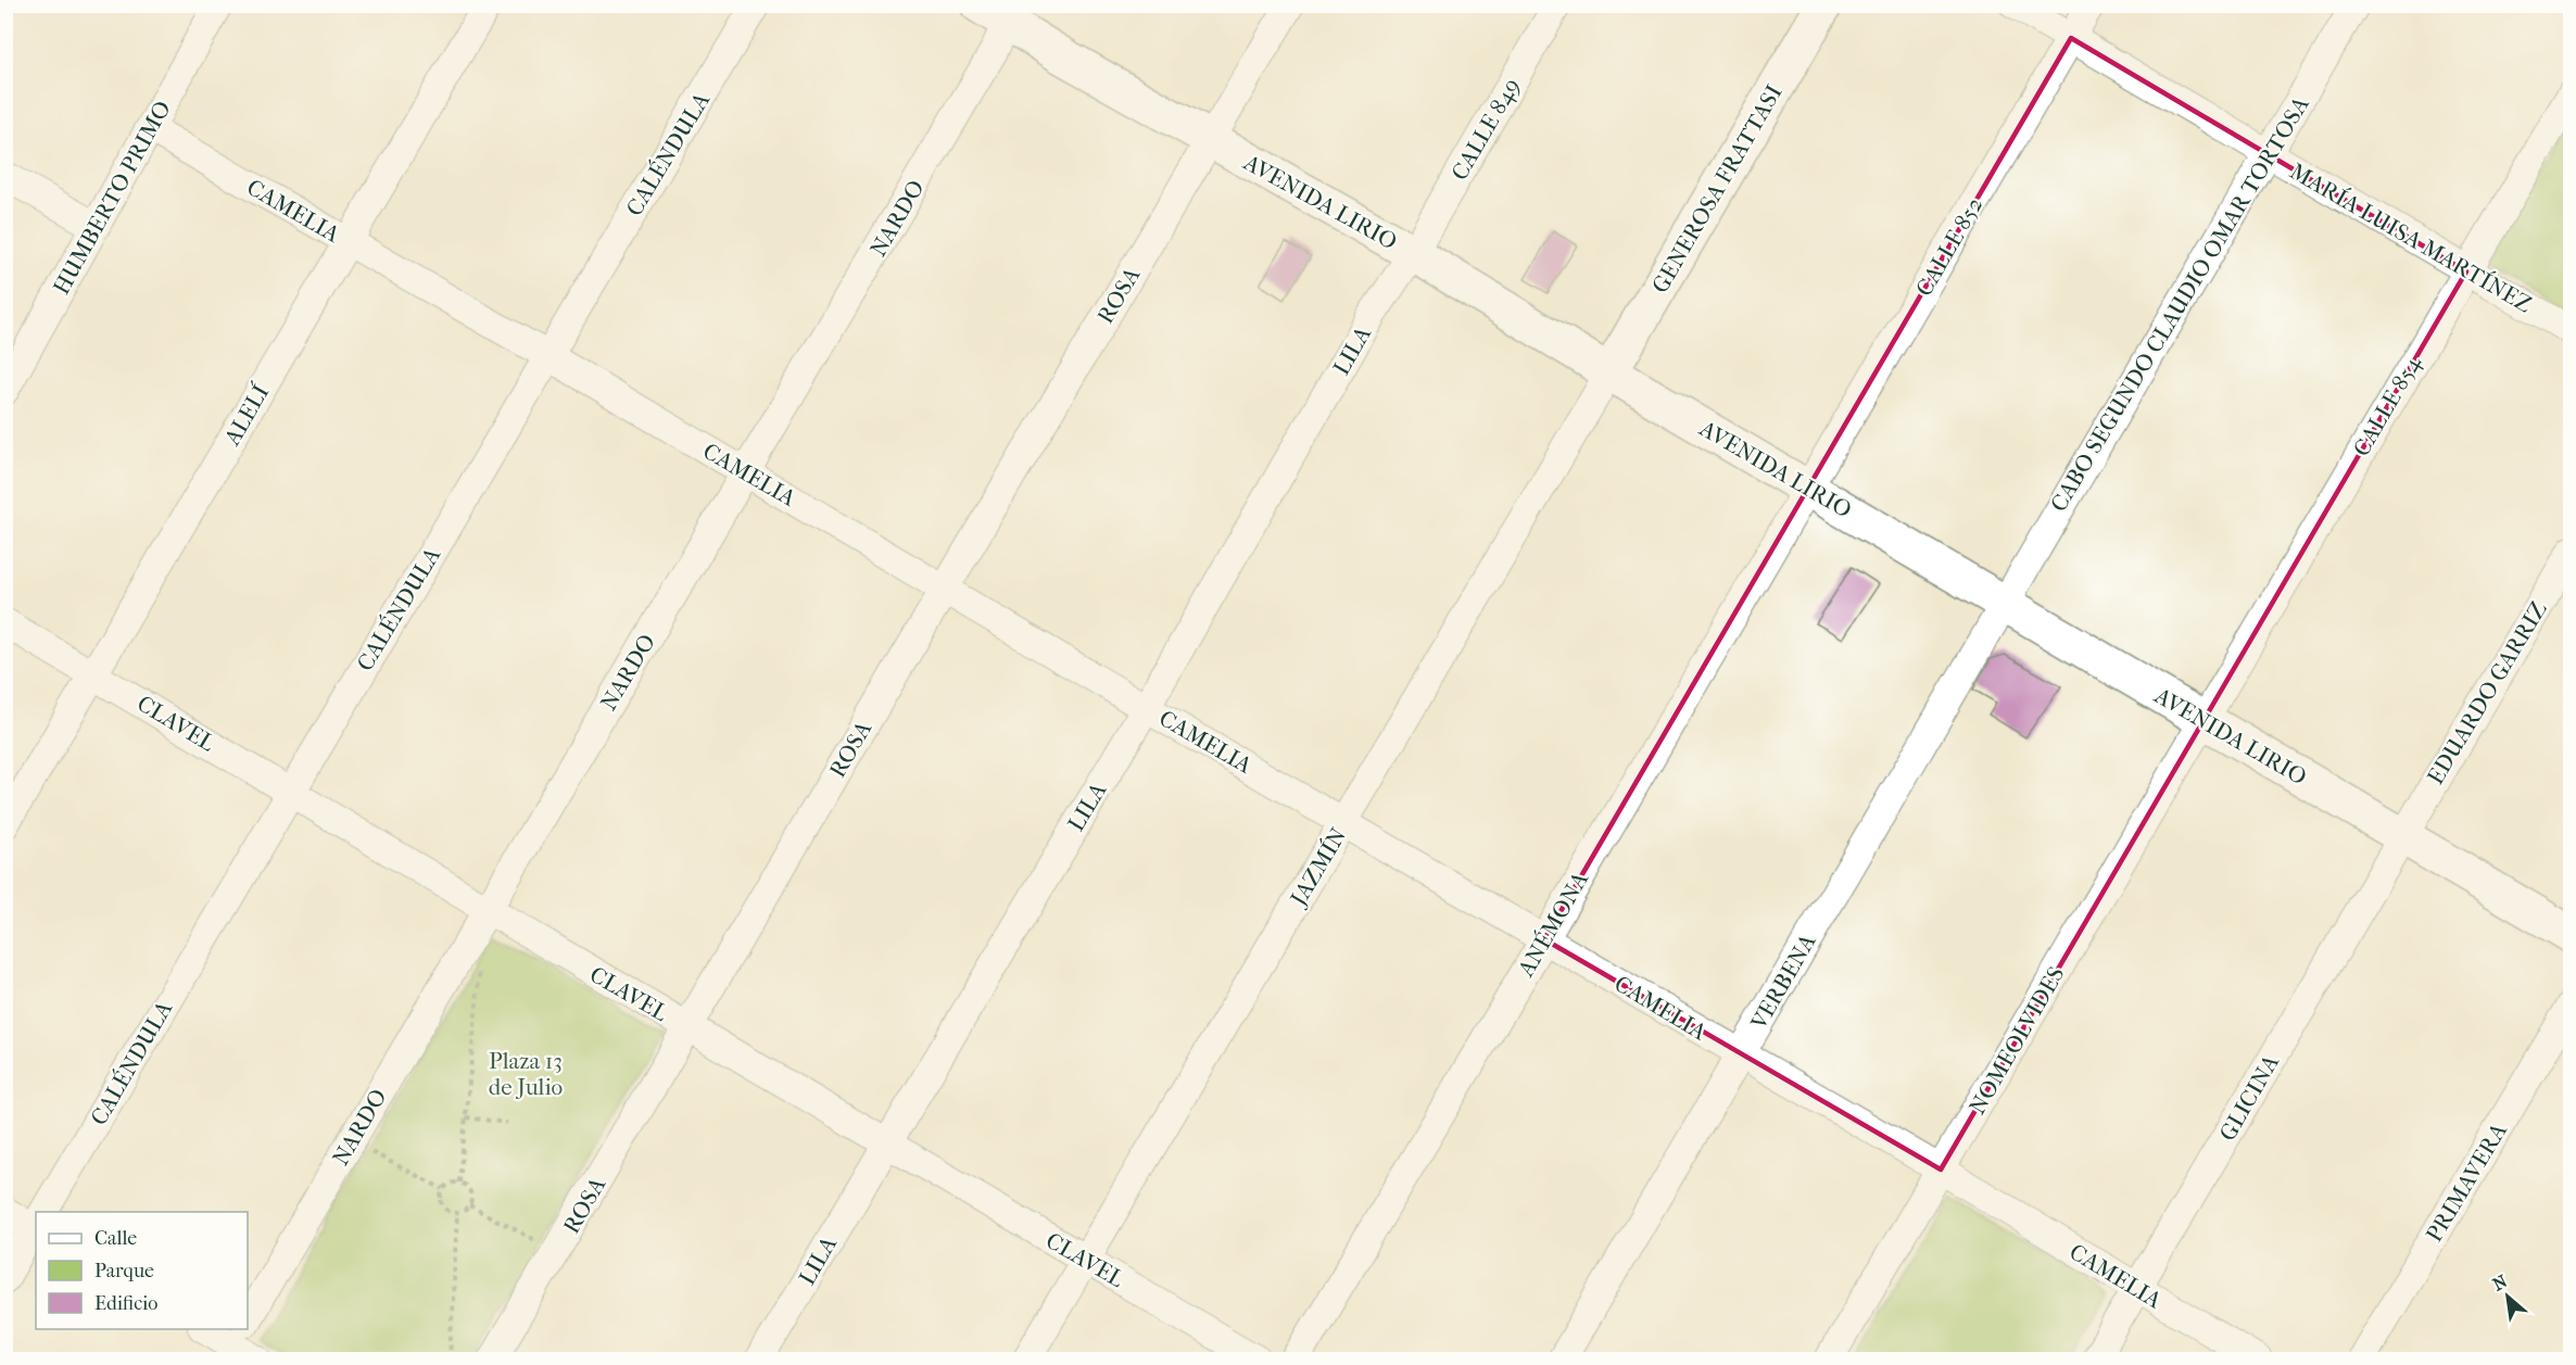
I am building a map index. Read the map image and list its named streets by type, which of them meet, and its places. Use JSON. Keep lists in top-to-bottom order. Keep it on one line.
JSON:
{"streets":{"main road":["GENEROSA FRATTASI","AVENIDA LIRIO"],"street":["CALLE 849","CALÉNDULA","HUMBERTO PRIMO","CAMELIA","NARDO","MARÍA LUISA MARTÍNEZ","CALLE 852","ROSA","CABO SEGUNDO CLAUDIO OMAR TORTOSA","LILA","CALLE 854","ALELÍ","EDUARDO GARRIZ","CLAVEL","JAZMÍN","ANÉMONA","VERBENA","NOMEOLVIDES","GLICINA","PRIMAVERA"]},"crossings":[["CALLE 849","AVENIDA LIRIO"],["CALLE 849","LILA"],["CALÉNDULA","CAMELIA"],["CALÉNDULA","CLAVEL"],["GENEROSA FRATTASI","AVENIDA LIRIO"],["GENEROSA FRATTASI","JAZMÍN"],["HUMBERTO PRIMO","CAMELIA"],["AVENIDA LIRIO","NARDO"],["AVENIDA LIRIO","CALLE 852"],["AVENIDA LIRIO","ROSA"],["AVENIDA LIRIO","CABO SEGUNDO CLAUDIO OMAR TORTOSA"],["AVENIDA LIRIO","LILA"],["AVENIDA LIRIO","CALLE 854"],["AVENIDA LIRIO","EDUARDO GARRIZ"],["AVENIDA LIRIO","JAZMÍN"],["AVENIDA LIRIO","ANÉMONA"],["AVENIDA LIRIO","VERBENA"],["AVENIDA LIRIO","NOMEOLVIDES"],["AVENIDA LIRIO","GLICINA"],["CAMELIA","NARDO"],["CAMELIA","ROSA"],["CAMELIA","LILA"],["CAMELIA","ALELÍ"],["CAMELIA","JAZMÍN"],["CAMELIA","ANÉMONA"],["CAMELIA","VERBENA"],["CAMELIA","NOMEOLVIDES"],["CAMELIA","GLICINA"],["NARDO","CLAVEL"],["MARÍA LUISA MARTÍNEZ","CALLE 852"],["MARÍA LUISA MARTÍNEZ","CABO SEGUNDO CLAUDIO OMAR TORTOSA"],["MARÍA LUISA MARTÍNEZ","CALLE 854"],["CALLE 852","ANÉMONA"],["ROSA","CLAVEL"],["CABO SEGUNDO CLAUDIO OMAR TORTOSA","VERBENA"],["LILA","CLAVEL"],["CALLE 854","NOMEOLVIDES"],["ALELÍ","CLAVEL"],["EDUARDO GARRIZ","GLICINA"],["CLAVEL","JAZMÍN"]],"parks":["Plaza 13 de Julio"],"legend":["Calle","Parque","Edificio"],"north":"top left"}
